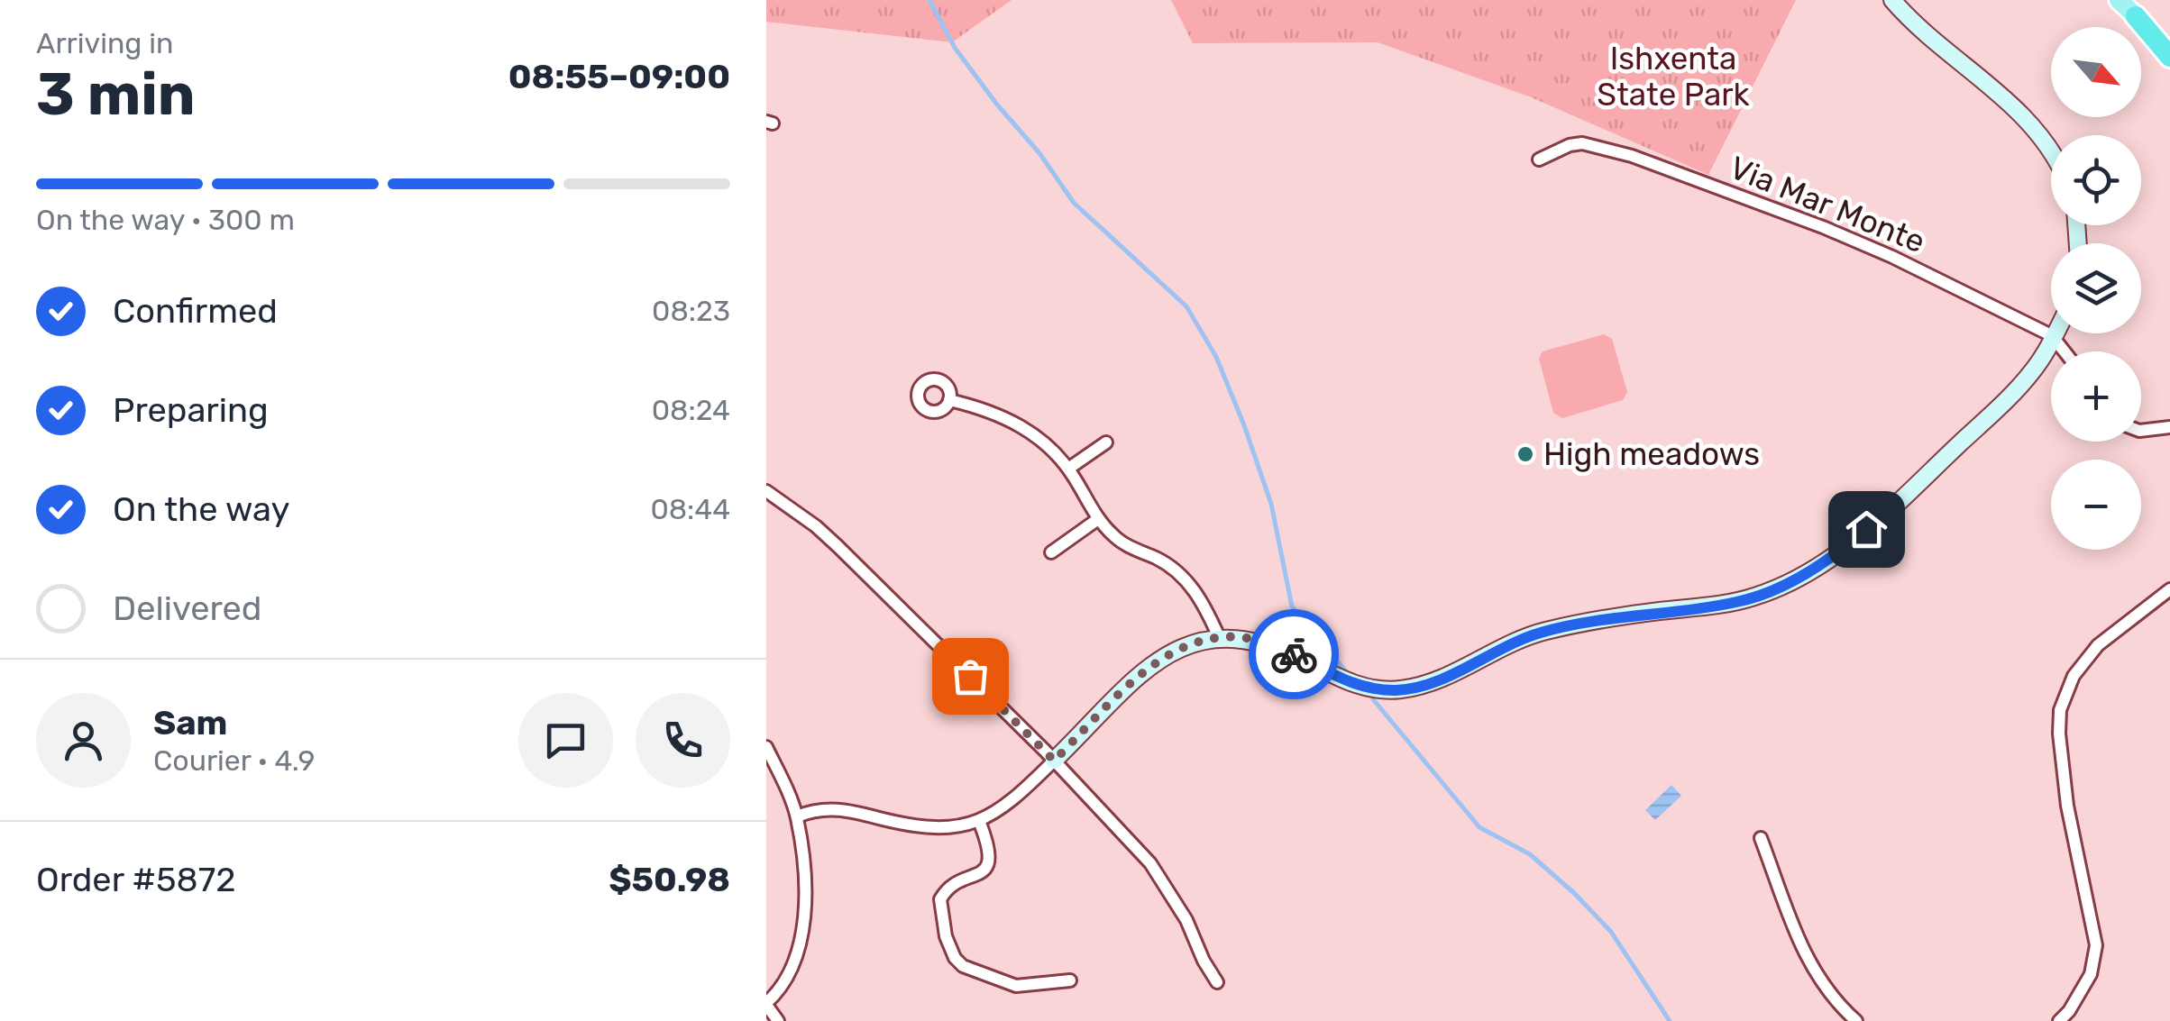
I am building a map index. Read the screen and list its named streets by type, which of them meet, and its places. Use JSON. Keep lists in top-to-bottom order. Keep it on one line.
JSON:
{"streets":{"street":["Via Mar Monte"]},"parks":["Ishxenta State Park"],"places":["High meadows"],"north":"bottom right","page":{"heading":["3 min","Arriving in","08:55–09:00"],"panel":["Sam","Courier · 4.9","Order #5872","$50.98"],"map_buttons":["+","−"],"bar":"On the way · 300 m","list":[["Confirmed","08:23"],["Preparing","08:24"],["On the way","08:44"],"Delivered"]}}
